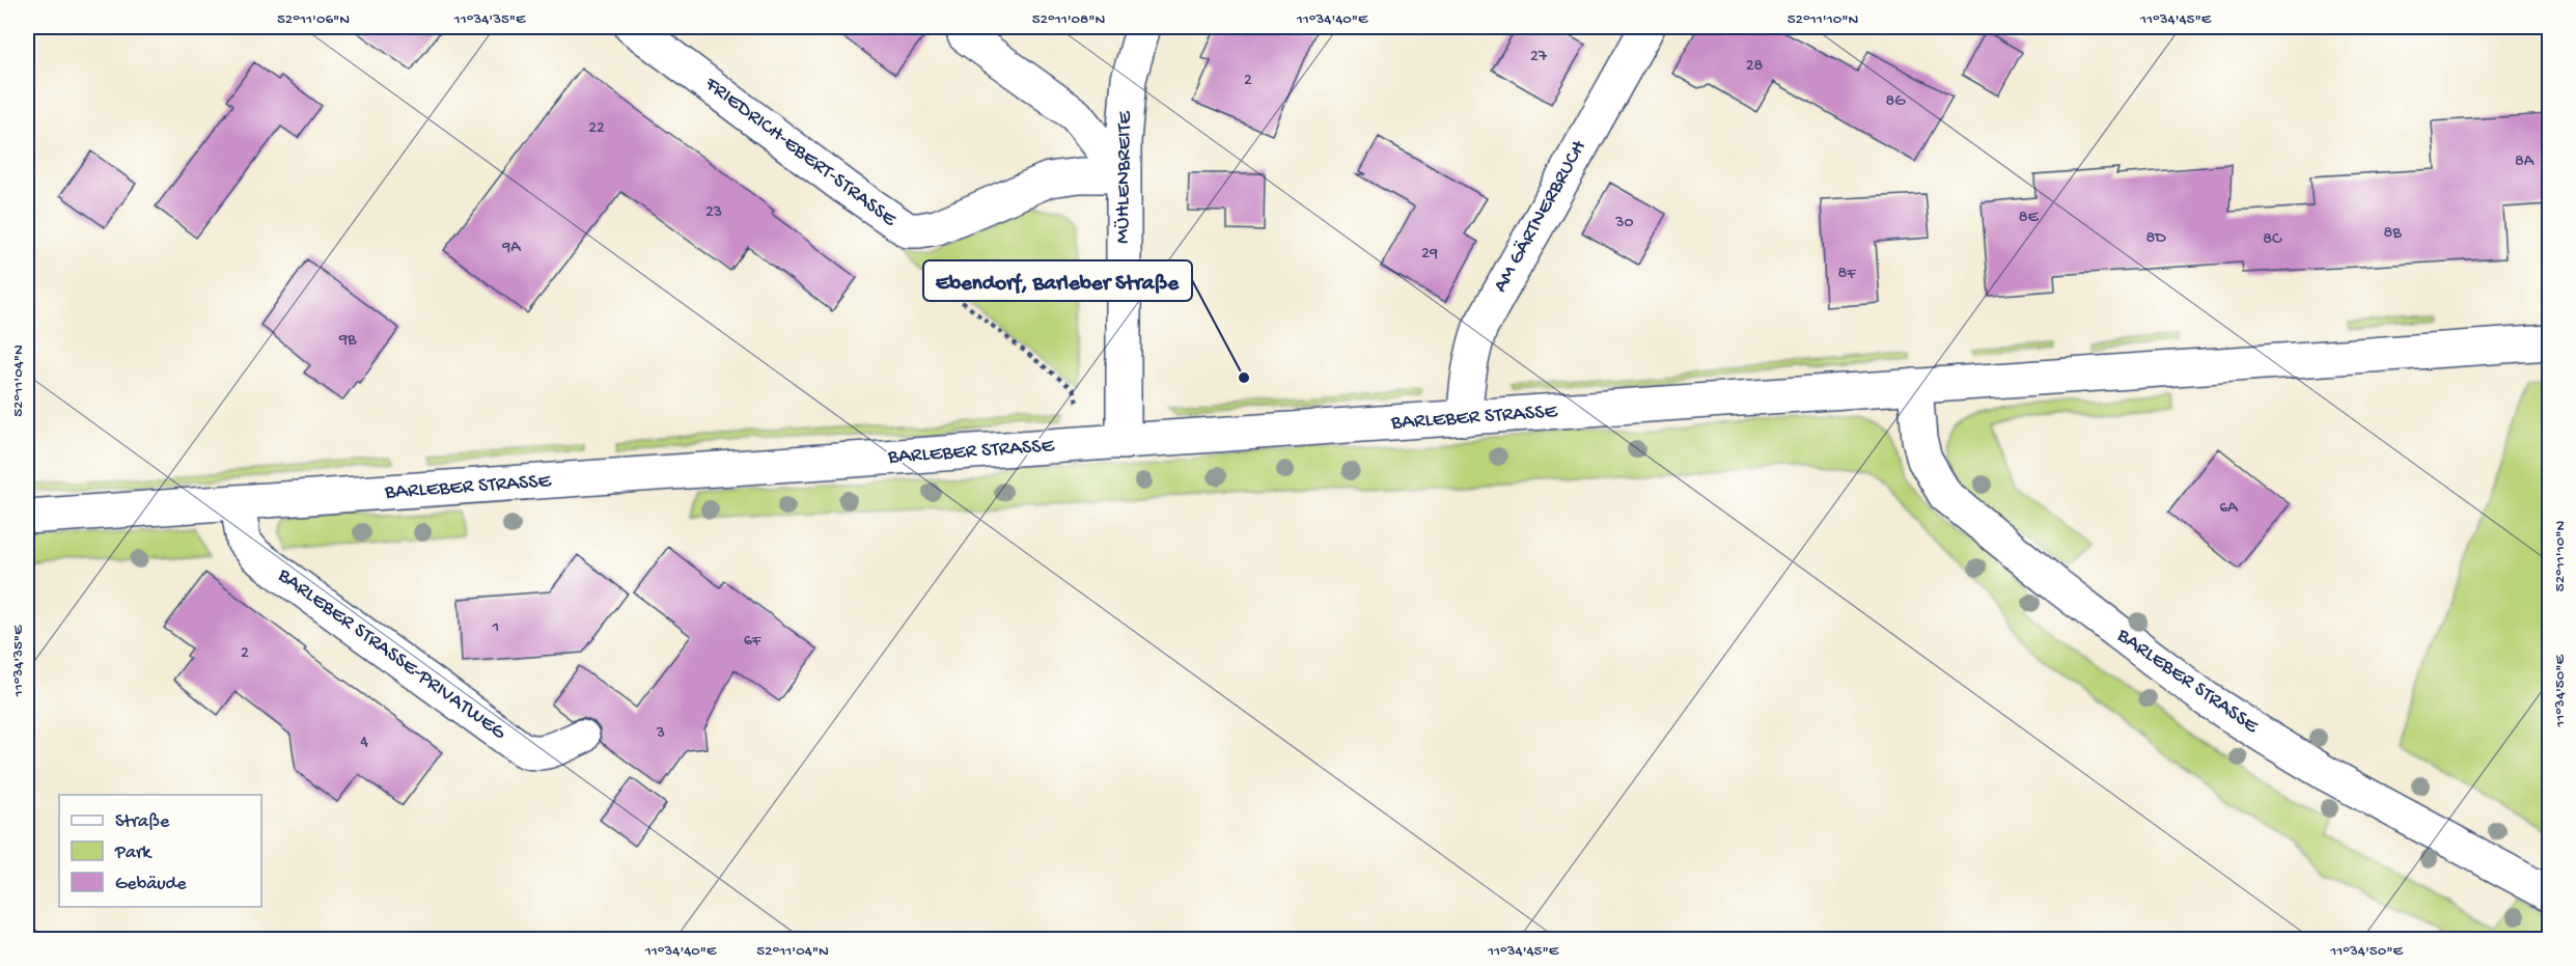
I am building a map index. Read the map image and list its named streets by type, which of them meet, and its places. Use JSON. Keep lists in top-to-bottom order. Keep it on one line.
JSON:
{"streets":{"main road":["FRIEDRICH-EBERT-STRASSE","MÜHLENBREITE","AM GÄRTNERBRUCH","BARLEBER STRASSE","BARLEBER STRASSE-PRIVATWEG"]},"crossings":[["FRIEDRICH-EBERT-STRASSE","MÜHLENBREITE"],["MÜHLENBREITE","BARLEBER STRASSE"],["AM GÄRTNERBRUCH","BARLEBER STRASSE"],["BARLEBER STRASSE","BARLEBER STRASSE-PRIVATWEG"]],"places":["Ebendorf, Barleber Straße"],"house_numbers":["27","28","2","8G","22","8A","23","8E","30","8B","8D","8C","9A","29","8F","9B","6A","1","6F","2","3","4"],"legend":["Straße","Park","Gebäude"],"coordinates":["52°11'06\"N","11°34'35\"E","52°11'08\"N","11°34'40\"E","52°11'10\"N","11°34'45\"E","52°11'04\"N","11°34'50\"E"]}
